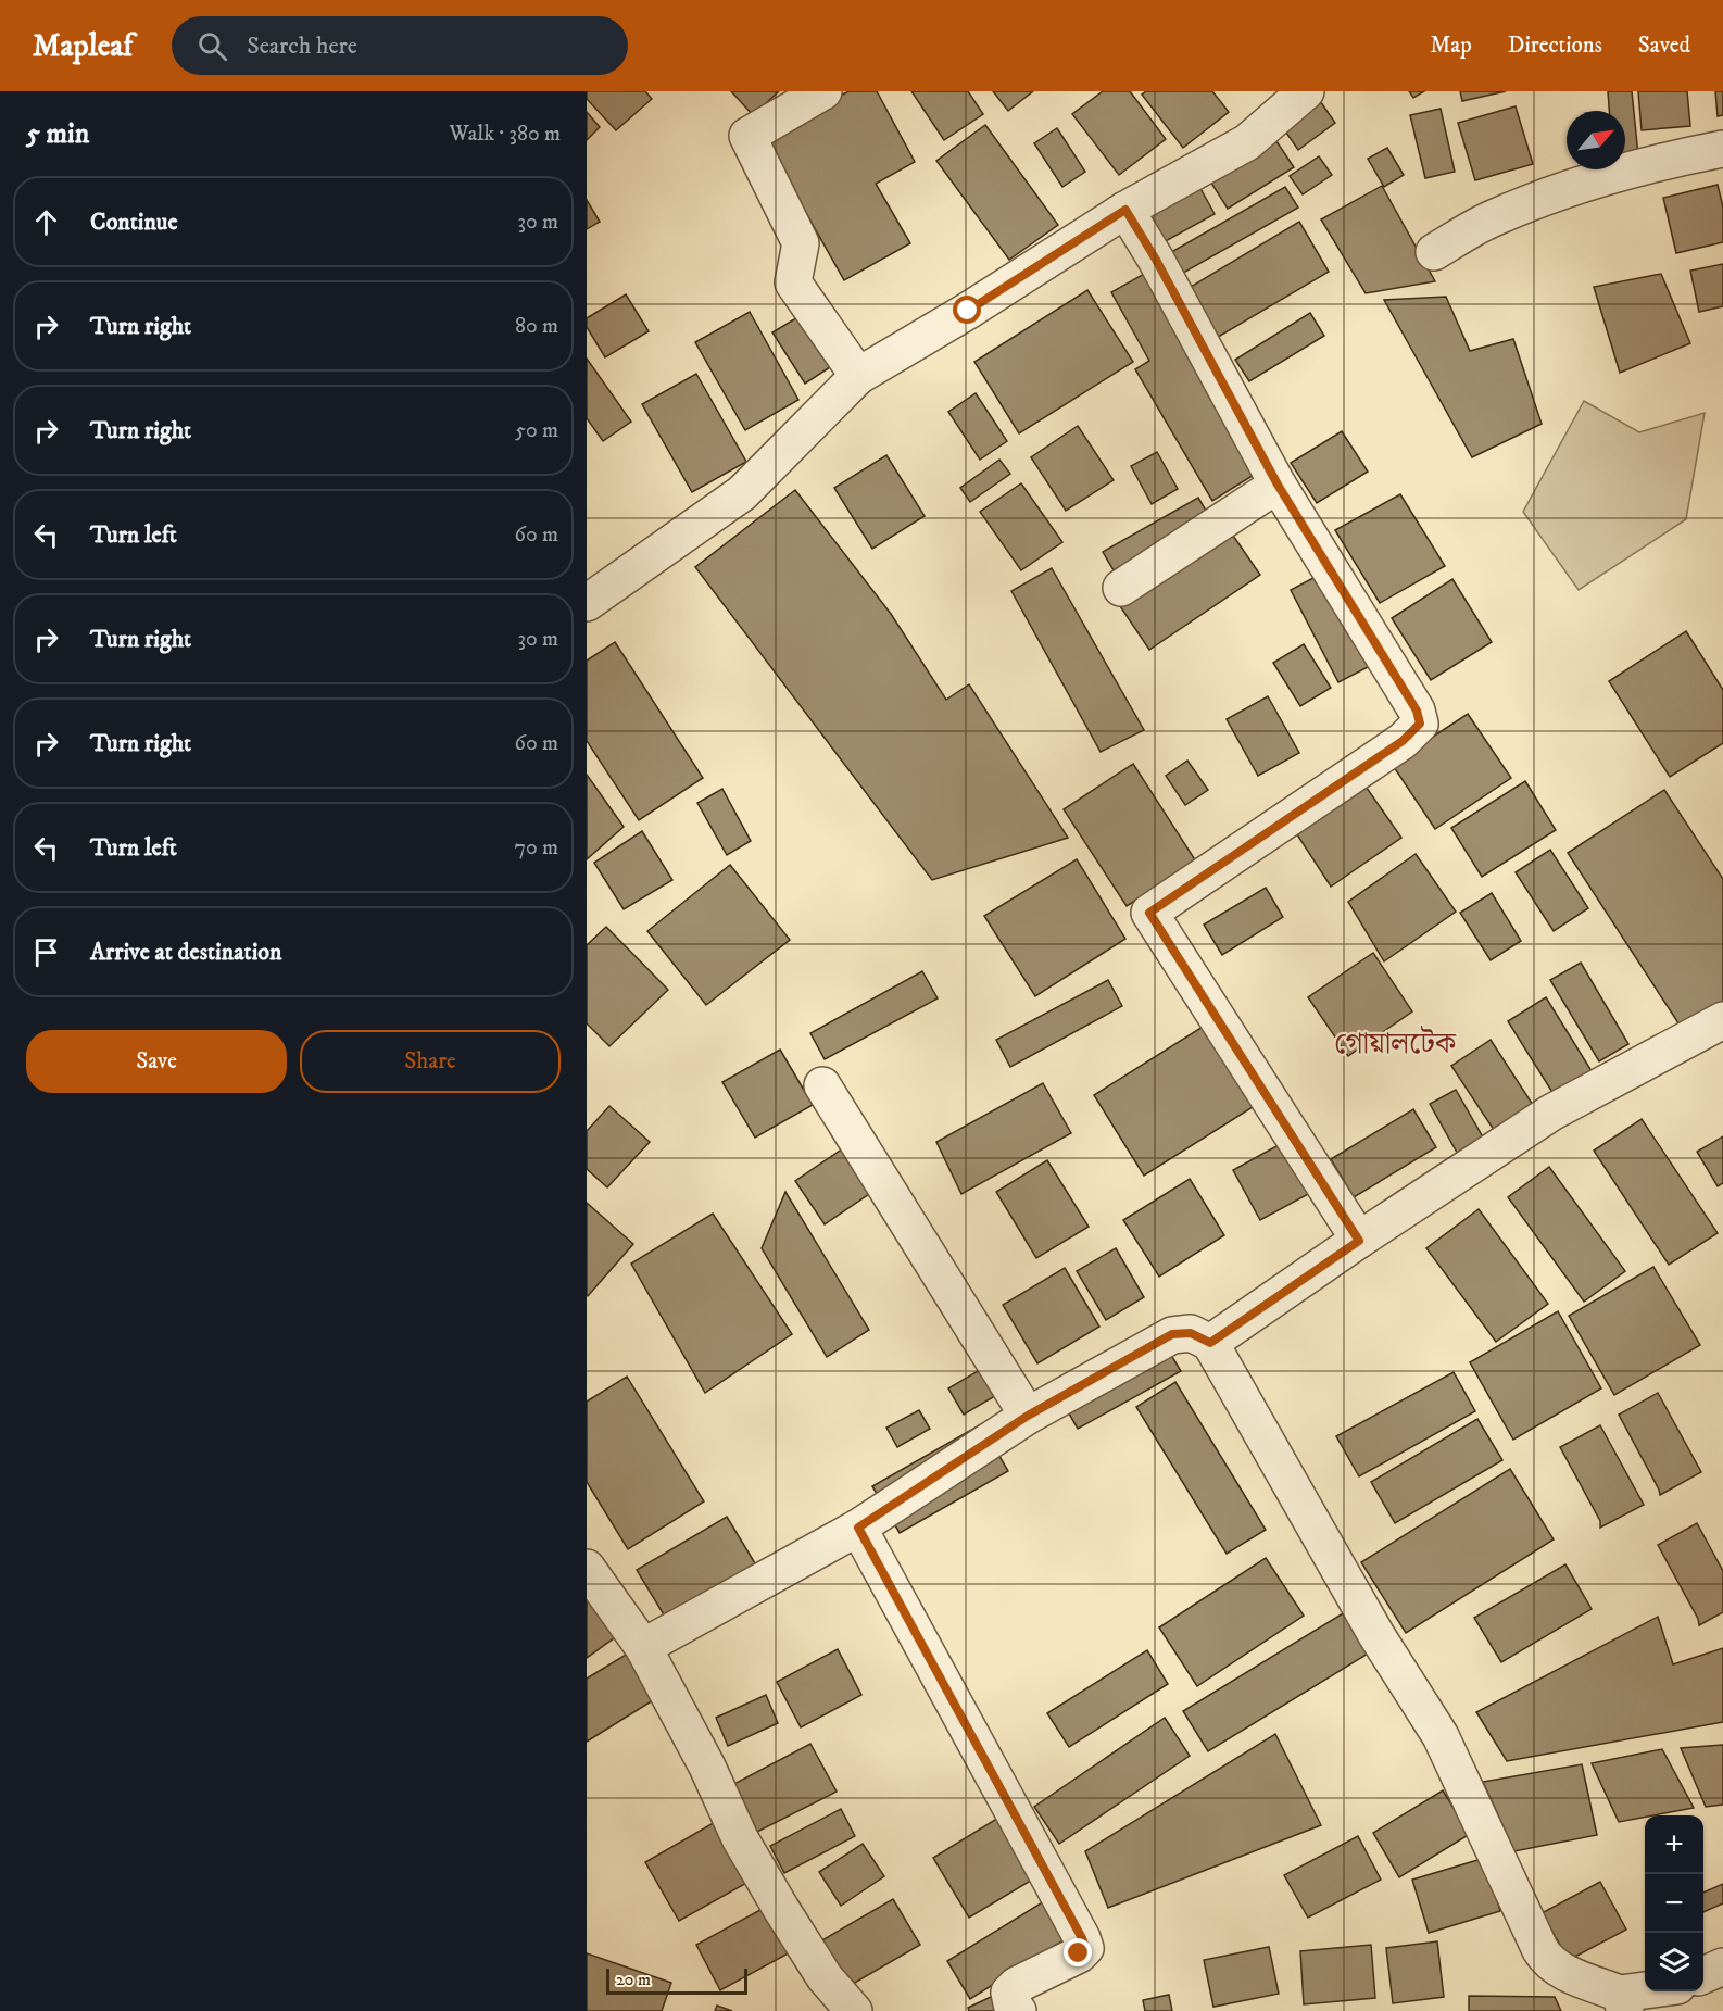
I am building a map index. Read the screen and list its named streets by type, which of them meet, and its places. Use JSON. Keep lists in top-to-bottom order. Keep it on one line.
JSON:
{"districts":["গোয়ালটেক"],"scale_bar":"20 m","north":"top right","page":{"header":"Mapleaf","search":"Search here","nav":["Map","Directions","Saved"],"heading":["5 min","Walk · 380 m"],"list":[["Continue","30 m"],["Turn right","80 m"],["Turn right","50 m"],["Turn left","60 m"],["Turn right","30 m"],["Turn right","60 m"],["Turn left","70 m"],"Arrive at destination"],"buttons":["Save","Share"],"map_buttons":["+","−"],"scale":"20 m"}}
